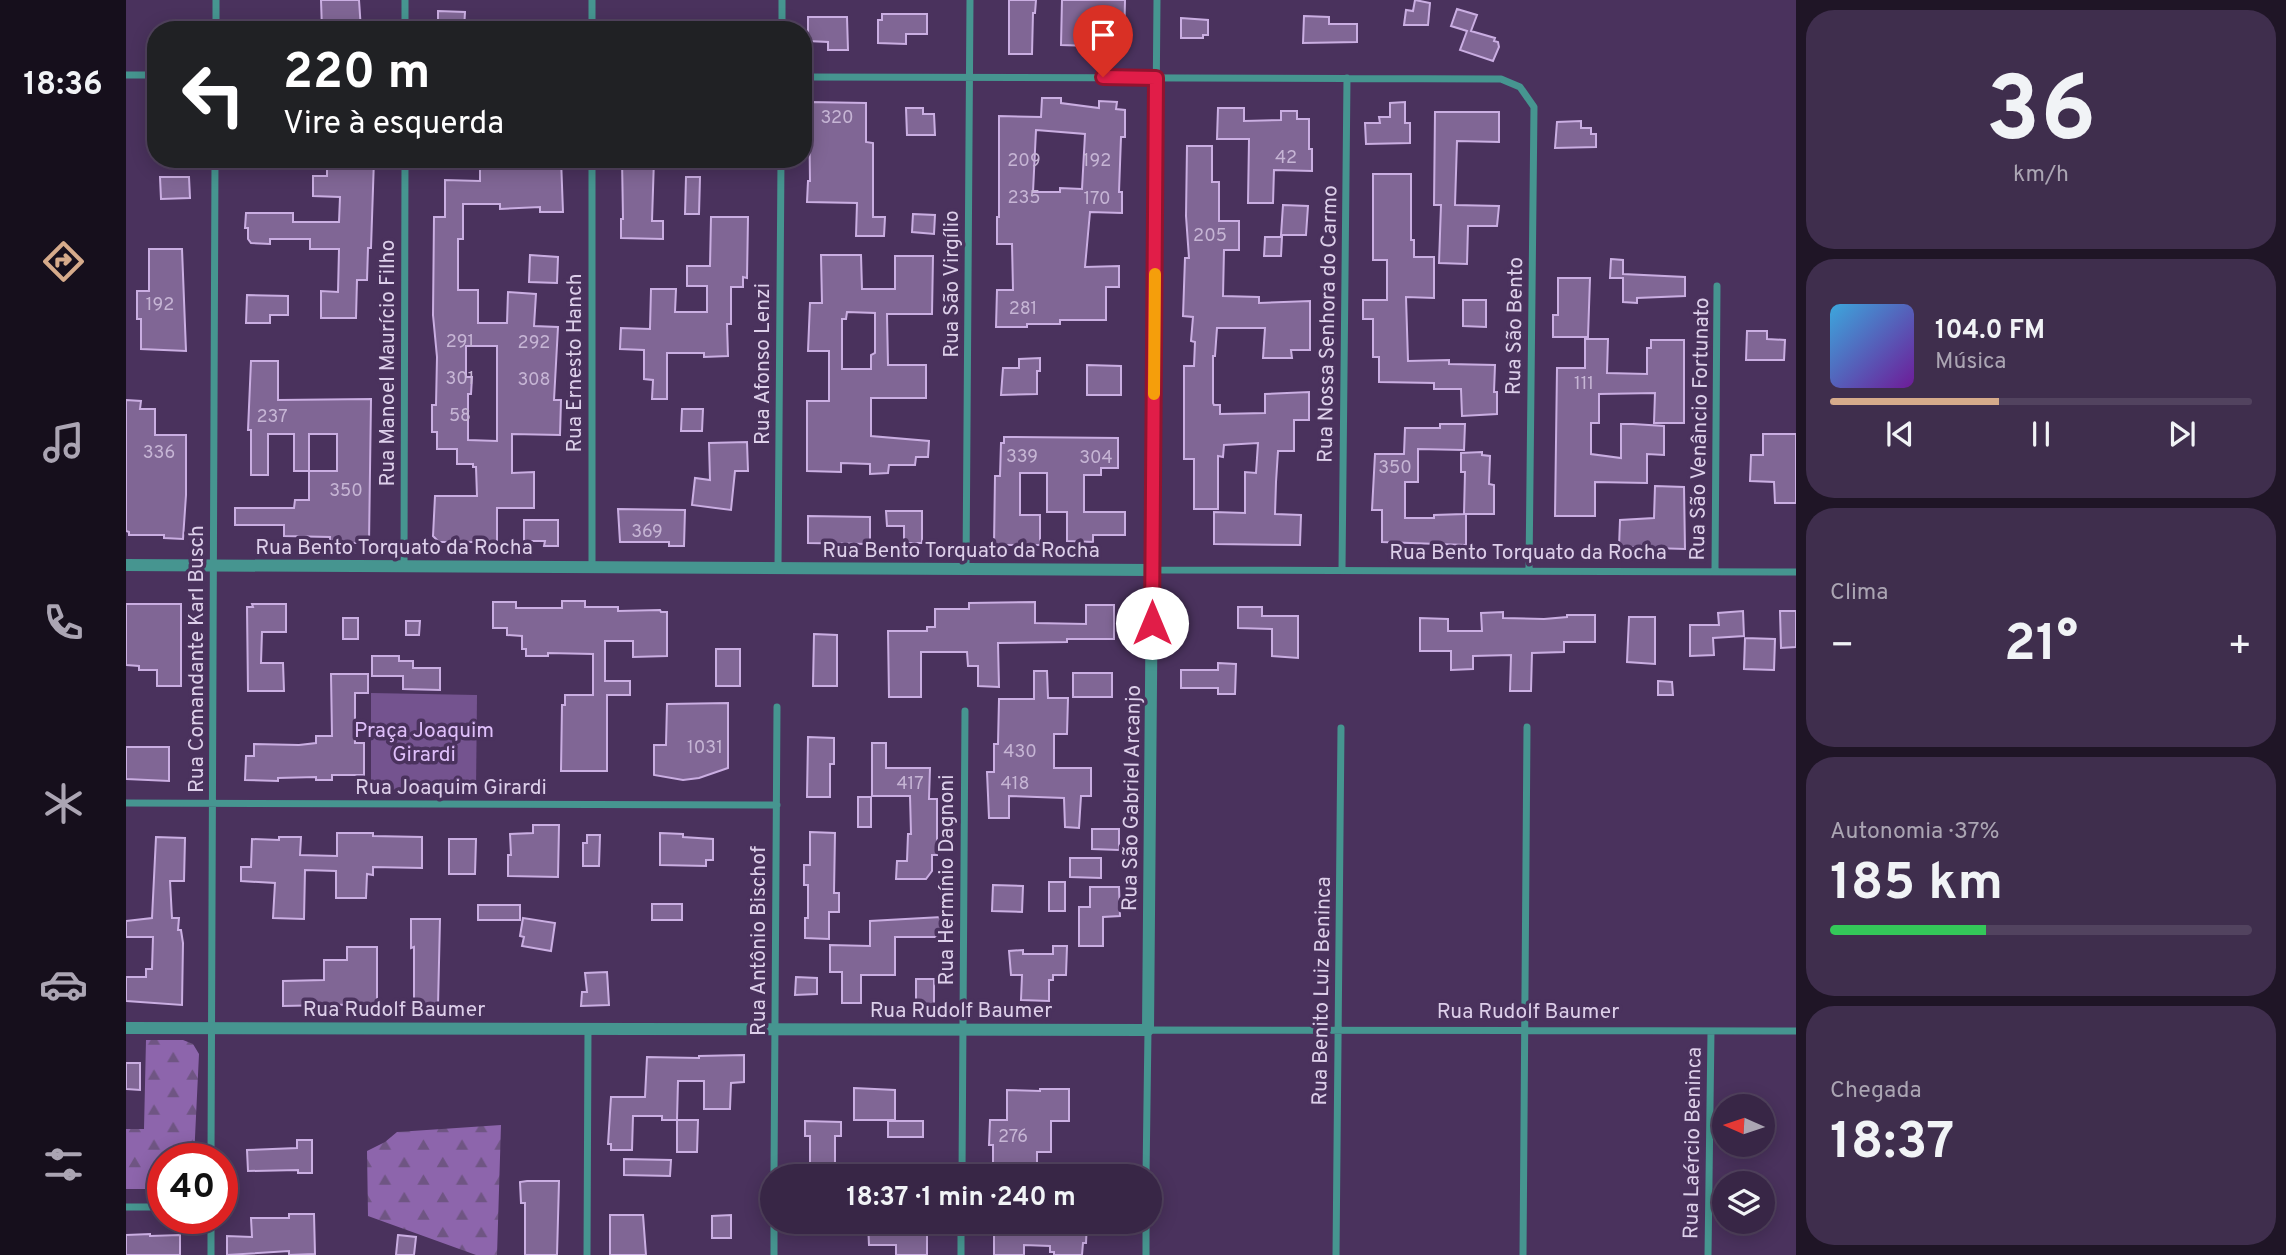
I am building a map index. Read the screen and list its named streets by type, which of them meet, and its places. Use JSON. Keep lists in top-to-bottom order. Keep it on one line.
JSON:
{"streets":{"street":["Rua São Virgílio","Rua Nossa Senhora do Carmo","Rua São Bento","Rua Manoel Maurício Filho","Rua Ernesto Hanch","Rua Afonso Lenzi","Rua São Venâncio Fortunato","Rua Bento Torquato da Rocha","Rua Comandante Karl Busch","Rua Joaquim Girardi","Rua São Gabriel Arcanjo","Rua Hermínio Dagnoni","Rua Antônio Bischof","Rua Benito Luiz Beninca","Rua Rudolf Baumer","Rua Laércio Beninca"]},"crossings":[["Rua São Virgílio","Rua Bento Torquato da Rocha"],["Rua Nossa Senhora do Carmo","Rua São Bento"],["Rua Nossa Senhora do Carmo","Rua Bento Torquato da Rocha"],["Rua São Bento","Rua Bento Torquato da Rocha"],["Rua Manoel Maurício Filho","Rua Bento Torquato da Rocha"],["Rua Ernesto Hanch","Rua Bento Torquato da Rocha"],["Rua Afonso Lenzi","Rua Bento Torquato da Rocha"],["Rua São Venâncio Fortunato","Rua Bento Torquato da Rocha"],["Rua Bento Torquato da Rocha","Rua Comandante Karl Busch"],["Rua Bento Torquato da Rocha","Rua São Gabriel Arcanjo"],["Rua Comandante Karl Busch","Rua Joaquim Girardi"],["Rua Comandante Karl Busch","Rua Rudolf Baumer"],["Rua Joaquim Girardi","Rua Antônio Bischof"],["Rua São Gabriel Arcanjo","Rua Rudolf Baumer"],["Rua Hermínio Dagnoni","Rua Rudolf Baumer"],["Rua Antônio Bischof","Rua Rudolf Baumer"],["Rua Benito Luiz Beninca","Rua Rudolf Baumer"],["Rua Rudolf Baumer","Rua Laércio Beninca"]],"parks":["Praça Joaquim Girardi"],"house_numbers":["320","42","209","192","235","170","205","192","281","291","292","301","308","111","58","237","336","339","304","350","350","369","1031","430","417","418","276"],"north":"left","page":{"tabs":"18:36","tile":[["36","km/h"],"Clima",["Autonomia · 37%","185 km"],["Chegada","18:37"]],"turn":["220 m","Vire à esquerda"],"song":["104.0 FM","Música"],"heat":["−","21°","+"],"limit":"40","trip":"18:37 · 1 min · 240 m"}}
